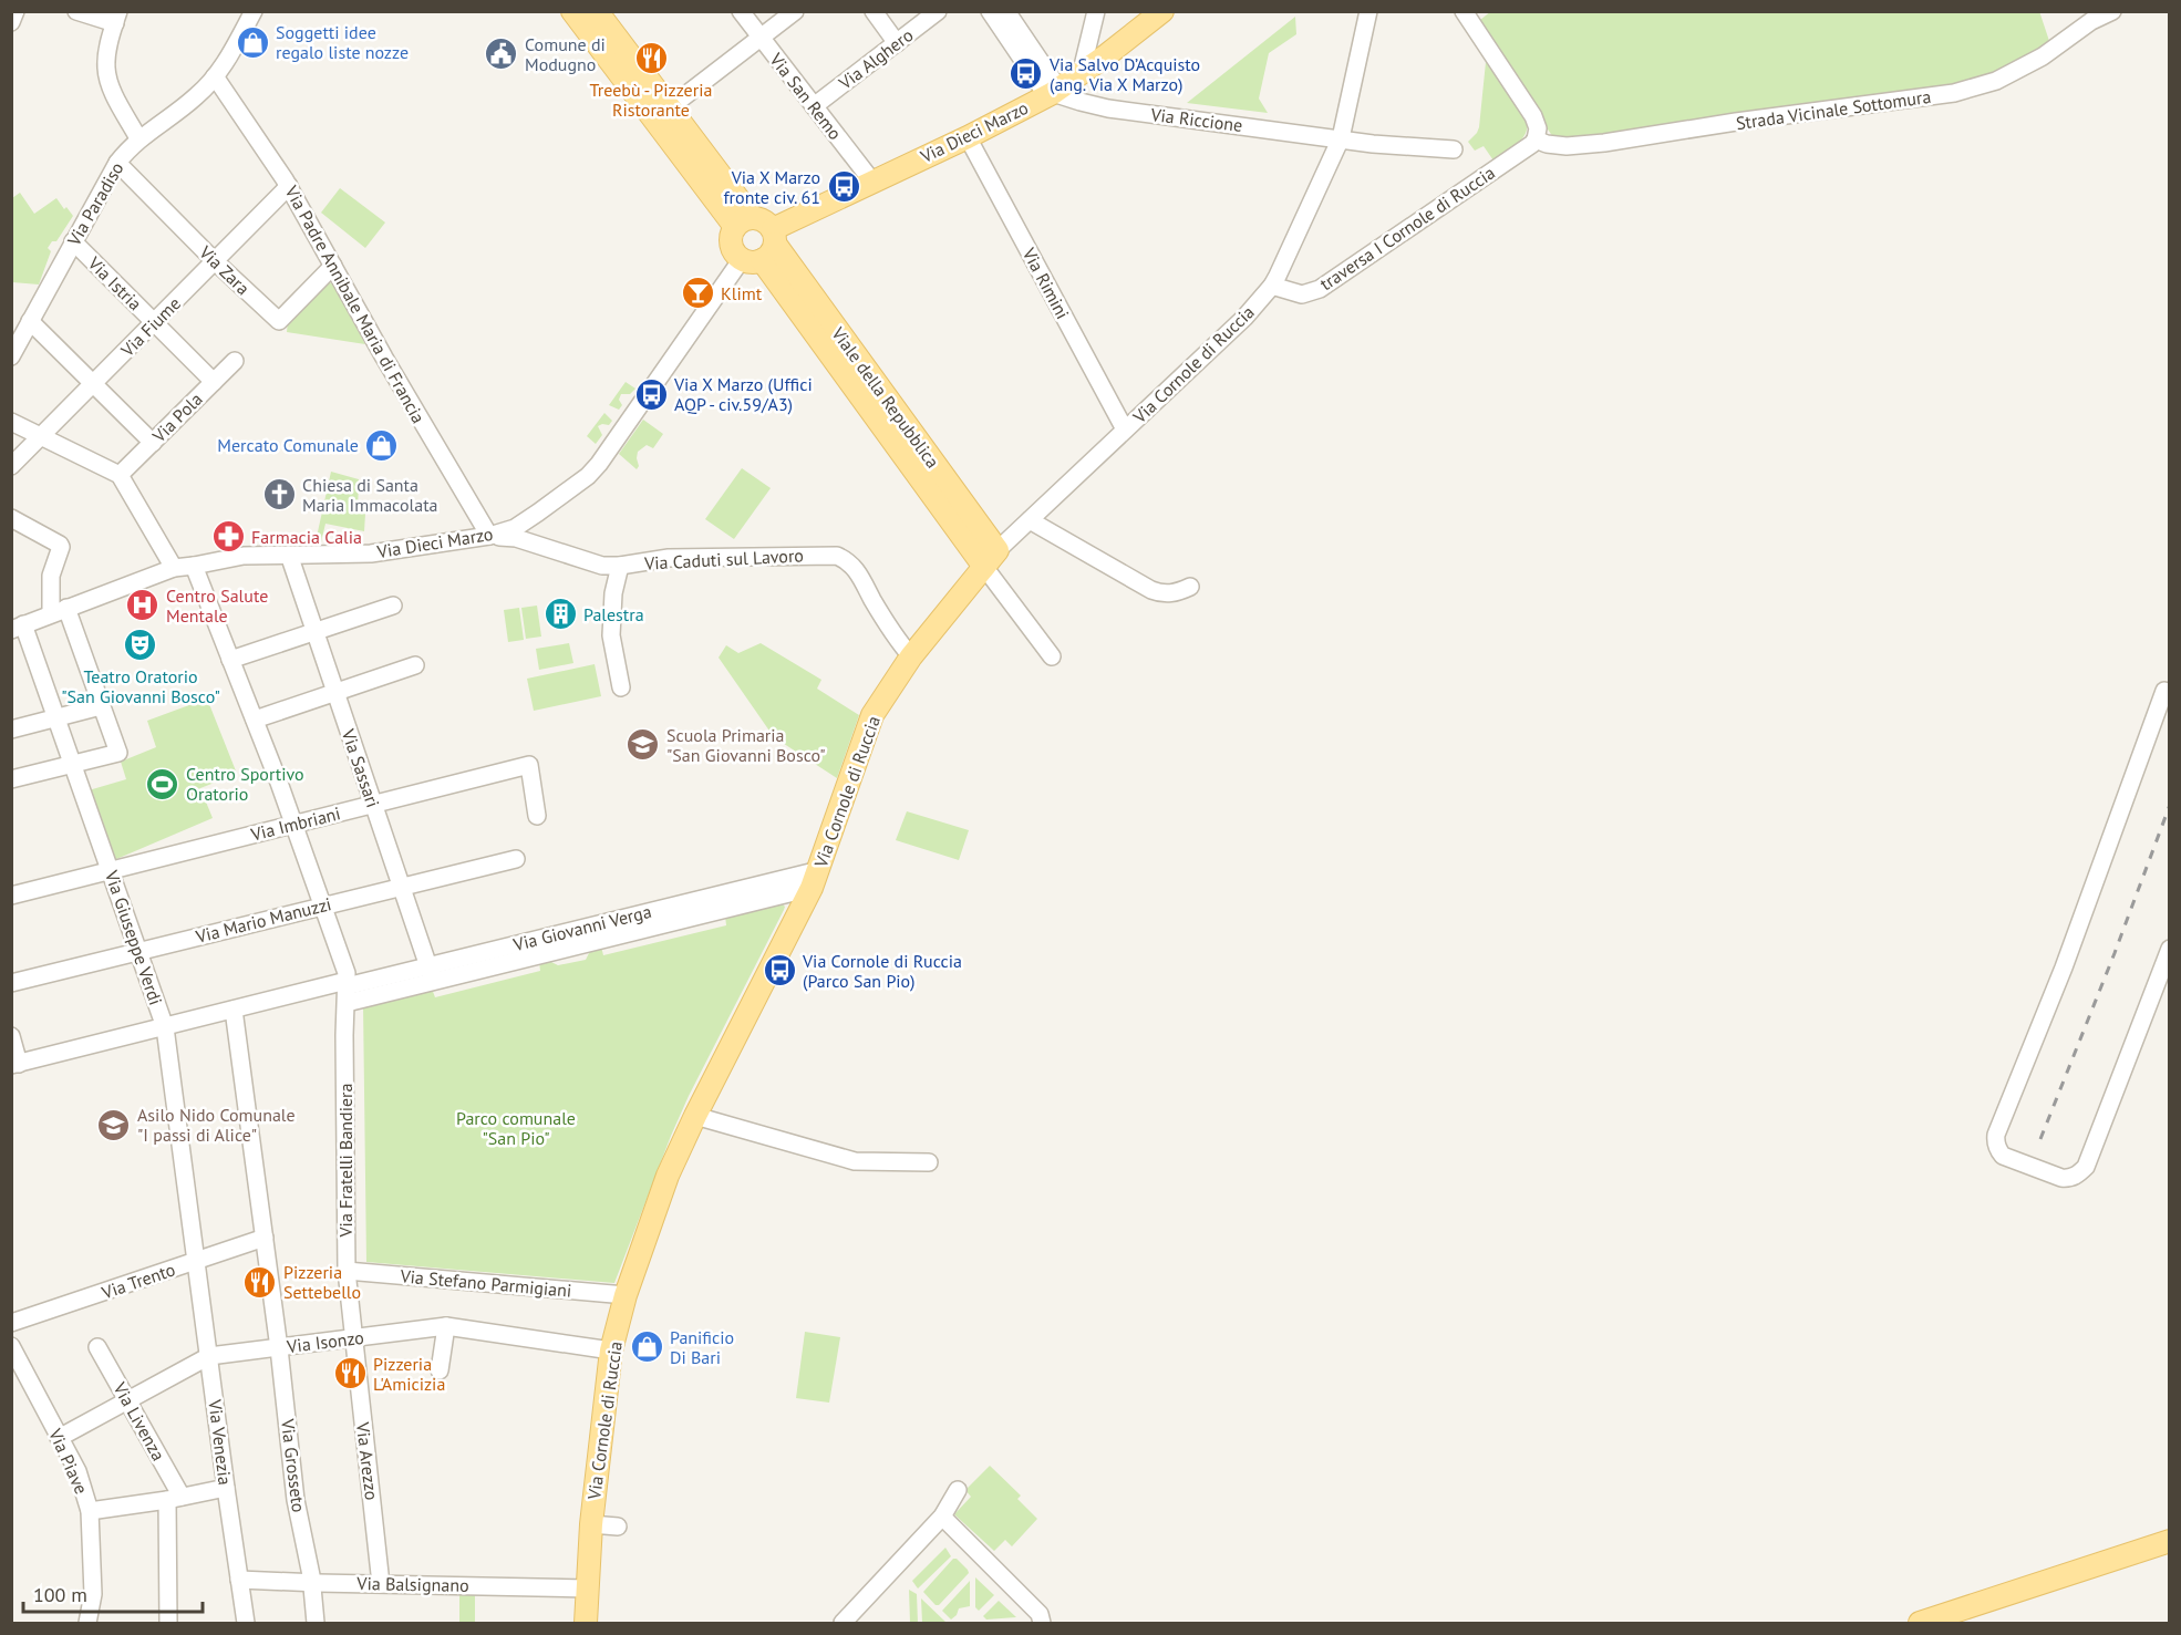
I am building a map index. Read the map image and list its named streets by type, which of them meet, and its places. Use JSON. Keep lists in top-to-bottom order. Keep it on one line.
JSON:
{"streets":{"main road":["Via Dieci Marzo","Via Cornole di Ruccia","Viale della Repubblica"],"street":["Via Alghero","Via San Remo","Strada Vicinale Sottomura","Via Riccione","Via Paradiso","traversa I Cornole di Ruccia","Via Zara","Via Istria","Via Rimini","Via Padre Annibale Maria di Francia","Via Fiume","Via Pola","Via Caduti sul Lavoro","Via Sassari","Via Imbriani","Via Mario Manuzzi","Via Giovanni Verga","Via Giuseppe Verdi","Via Fratelli Bandiera","Via Trento","Via Stefano Parmigiani","Via Isonzo","Via Livenza","Via Venezia","Via Piave","Via Arezzo","Via Grosseto","Via Balsignano"]},"crossings":[["Via Alghero","Via San Remo"],["Via San Remo","Via Dieci Marzo"],["Strada Vicinale Sottomura","traversa I Cornole di Ruccia"],["Via Riccione","Via Dieci Marzo"],["Via Riccione","Via Cornole di Ruccia"],["Via Dieci Marzo","Via Rimini"],["Via Dieci Marzo","Via Padre Annibale Maria di Francia"],["Via Dieci Marzo","Viale della Repubblica"],["Via Dieci Marzo","Via Caduti sul Lavoro"],["Via Dieci Marzo","Via Sassari"],["Via Dieci Marzo","Via Giuseppe Verdi"],["Via Dieci Marzo","Via Fratelli Bandiera"],["Via Paradiso","Via Zara"],["Via Paradiso","Via Istria"],["Via Paradiso","Via Padre Annibale Maria di Francia"],["traversa I Cornole di Ruccia","Via Cornole di Ruccia"],["Via Zara","Via Padre Annibale Maria di Francia"],["Via Zara","Via Fiume"],["Via Istria","Via Fiume"],["Via Istria","Via Pola"],["Via Rimini","Via Cornole di Ruccia"],["Via Padre Annibale Maria di Francia","Via Fiume"],["Via Padre Annibale Maria di Francia","Via Caduti sul Lavoro"],["Via Cornole di Ruccia","Viale della Repubblica"],["Via Cornole di Ruccia","Via Caduti sul Lavoro"],["Via Cornole di Ruccia","Via Giovanni Verga"],["Via Cornole di Ruccia","Via Stefano Parmigiani"],["Via Cornole di Ruccia","Via Isonzo"],["Via Cornole di Ruccia","Via Balsignano"],["Via Sassari","Via Imbriani"],["Via Sassari","Via Mario Manuzzi"],["Via Sassari","Via Giovanni Verga"],["Via Imbriani","Via Giuseppe Verdi"],["Via Imbriani","Via Fratelli Bandiera"],["Via Mario Manuzzi","Via Giuseppe Verdi"],["Via Mario Manuzzi","Via Fratelli Bandiera"],["Via Giovanni Verga","Via Giuseppe Verdi"],["Via Giovanni Verga","Via Fratelli Bandiera"],["Via Giovanni Verga","Via Grosseto"],["Via Giuseppe Verdi","Via Trento"],["Via Giuseppe Verdi","Via Venezia"],["Via Fratelli Bandiera","Via Stefano Parmigiani"],["Via Fratelli Bandiera","Via Isonzo"],["Via Fratelli Bandiera","Via Arezzo"],["Via Trento","Via Venezia"],["Via Trento","Via Grosseto"],["Via Isonzo","Via Livenza"],["Via Isonzo","Via Venezia"],["Via Isonzo","Via Piave"],["Via Isonzo","Via Arezzo"],["Via Isonzo","Via Grosseto"],["Via Venezia","Via Balsignano"],["Via Arezzo","Via Balsignano"],["Via Grosseto","Via Balsignano"]],"parks":["Parco comunale \"San Pio\""],"places":{"shop":["Soggetti idee regalo liste nozze","Mercato Comunale","Panificio Di Bari"],"public building":["Comune di Modugno"],"restaurant":["Treebù - Pizzeria Ristorante","Pizzeria Settebello","Pizzeria L'Amicizia"],"bus stop":["Via Salvo D’Acquisto (ang. Via X Marzo)","Via X Marzo fronte civ. 61","Via X Marzo (Uffici AQP - civ.59/A3)","Via Cornole di Ruccia (Parco San Pio)"],"bar":["Klimt"],"church":["Chiesa di Santa Maria Immacolata"],"pharmacy":["Farmacia Calia"],"hospital":["Centro Salute Mentale"],"building":["Palestra"],"theatre":["Teatro Oratorio \"San Giovanni Bosco\""],"school or university":["Scuola Primaria \"San Giovanni Bosco\"","Asilo Nido Comunale \"I passi di Alice\""],"sports":["Centro Sportivo Oratorio"]},"scale_bar":"100 m"}
